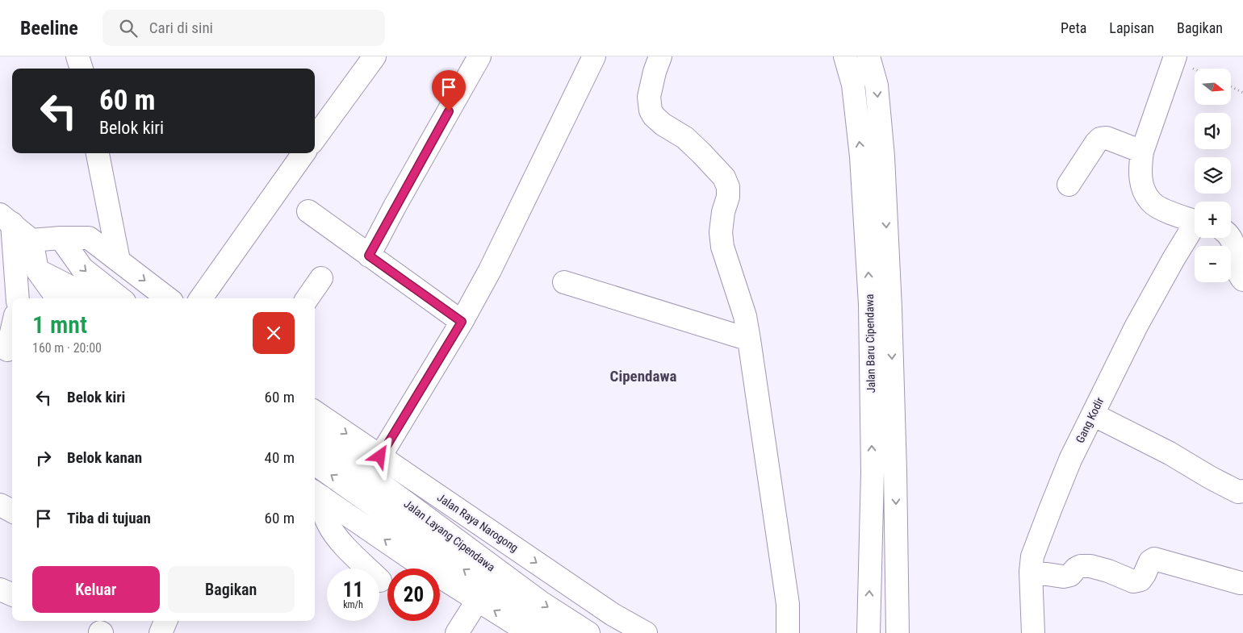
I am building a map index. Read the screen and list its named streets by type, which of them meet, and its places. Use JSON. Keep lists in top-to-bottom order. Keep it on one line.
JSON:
{"streets":{"main road":["Jalan Baru Cipendawa","Gang Kodir","Jalan Raya Narogong","Jalan Layang Cipendawa"]},"districts":["Cipendawa"],"north":"right","page":{"header":"Beeline","search":"Cari di sini","nav":["Peta","Lapisan","Bagikan"],"map_buttons":["+","−"],"turn":["60 m","Belok kiri"],"heading":["1 mnt","160 m · 20:00"],"list":[{"name":"Belok kiri","value":"60 m"},{"name":"Belok kanan","value":"40 m"},{"name":"Tiba di tujuan","value":"60 m"}],"buttons":["Keluar","Bagikan"],"speed":"11 km/h","limit":"20"}}
